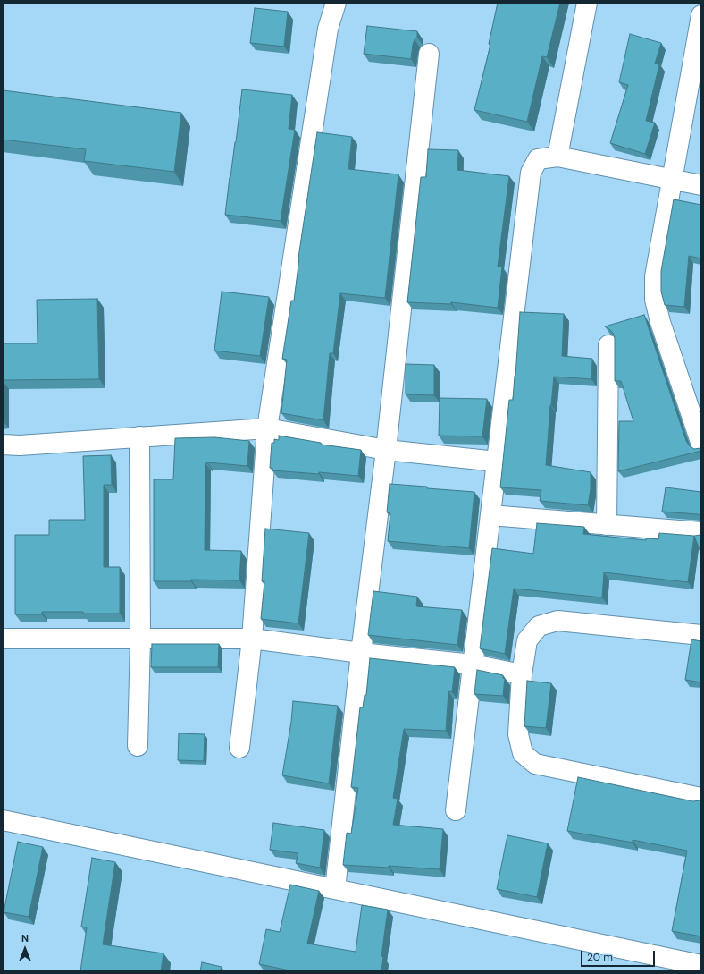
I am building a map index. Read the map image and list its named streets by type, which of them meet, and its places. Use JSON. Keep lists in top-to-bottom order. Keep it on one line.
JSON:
{"scale_bar":"20 m","north":"top"}
